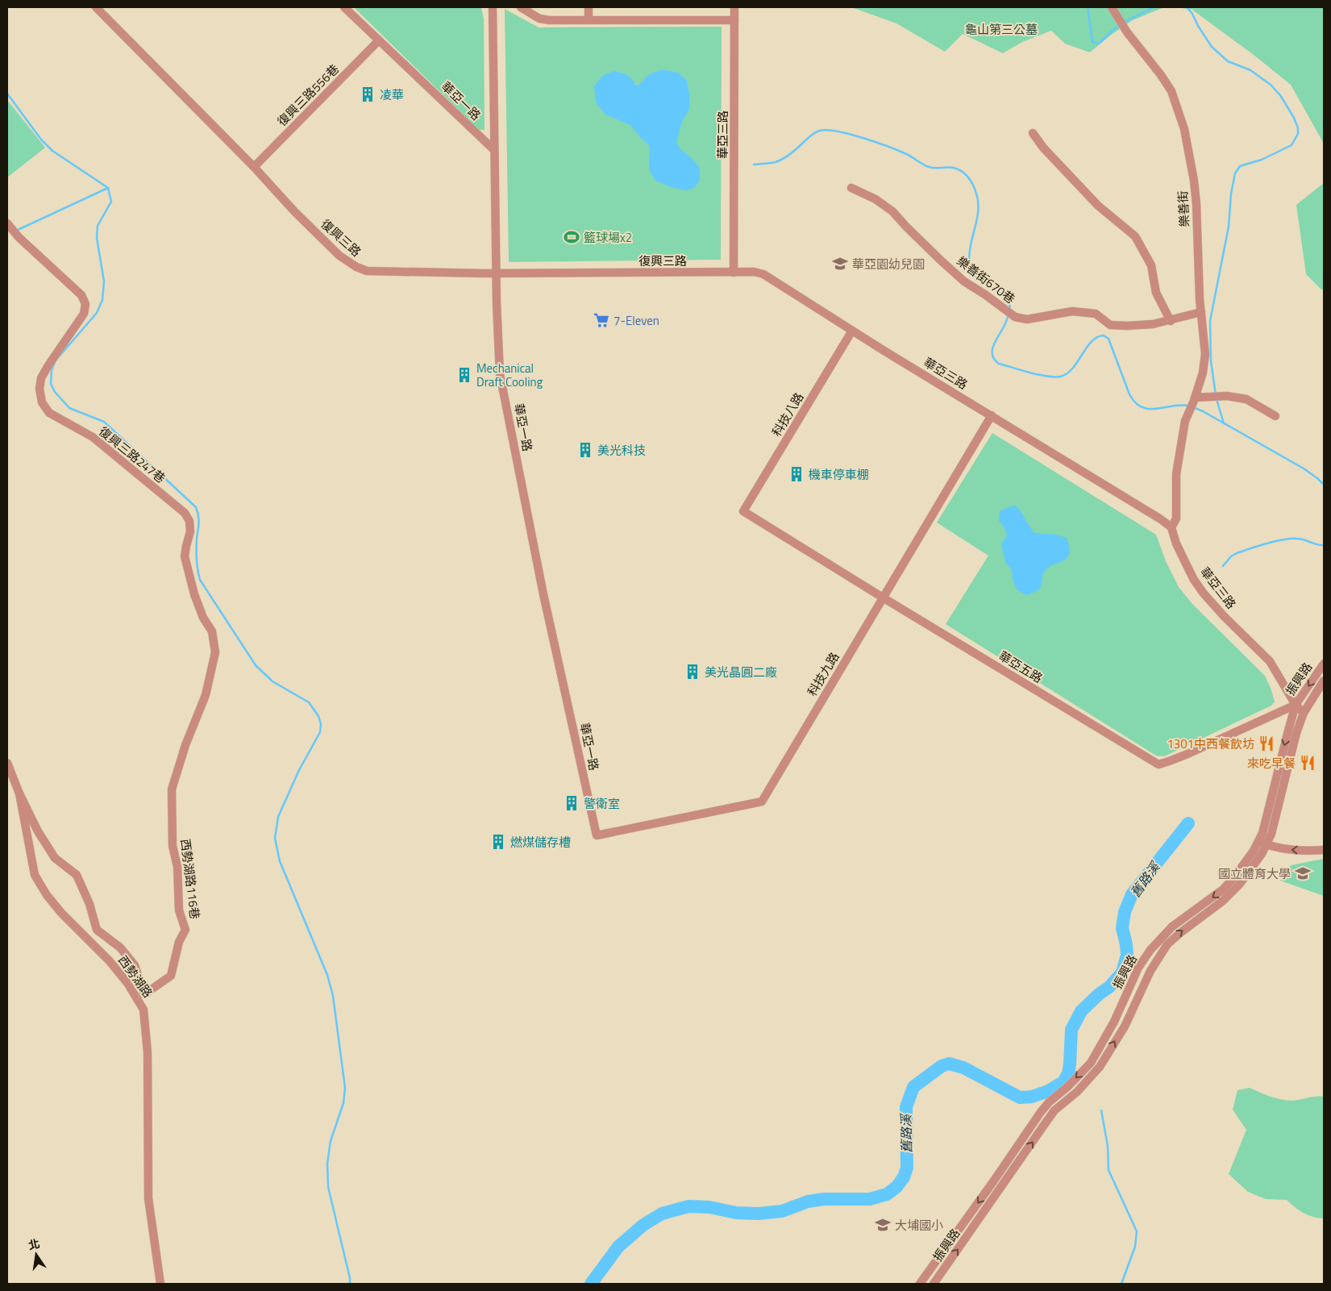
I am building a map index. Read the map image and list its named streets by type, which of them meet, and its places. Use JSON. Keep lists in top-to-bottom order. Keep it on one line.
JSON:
{"streets":{"street":["復興三路556巷","華亞一路","華亞三路","樂善街","復興三路","樂善街670巷","科技八路","復興三路247巷","華亞五路","科技九路","振興路","西勢湖路116巷","西勢湖路"]},"crossings":[["復興三路556巷","華亞一路"],["復興三路556巷","復興三路"],["華亞一路","復興三路"],["華亞一路","科技九路"],["華亞三路","樂善街"],["華亞三路","復興三路"],["華亞三路","科技八路"],["華亞三路","華亞五路"],["華亞三路","科技九路"],["華亞三路","振興路"],["樂善街","樂善街670巷"],["科技八路","華亞五路"],["復興三路247巷","西勢湖路116巷"],["華亞五路","科技九路"],["華亞五路","振興路"],["西勢湖路116巷","西勢湖路"]],"water":["舊路溪"],"parks":["龜山第三公墓"],"places":{"building":["凌華","Mechanical Draft Cooling","美光科技","機車停車棚","美光晶圓二廠","警衛室","燃煤儲存槽"],"sports":["籃球場x2"],"school or university":["華亞園幼兒園","國立體育大學","大埔國小"],"supermarket":["7-Eleven"],"restaurant":["1301中西餐飲坊","來吃早餐"]},"north":"top"}
